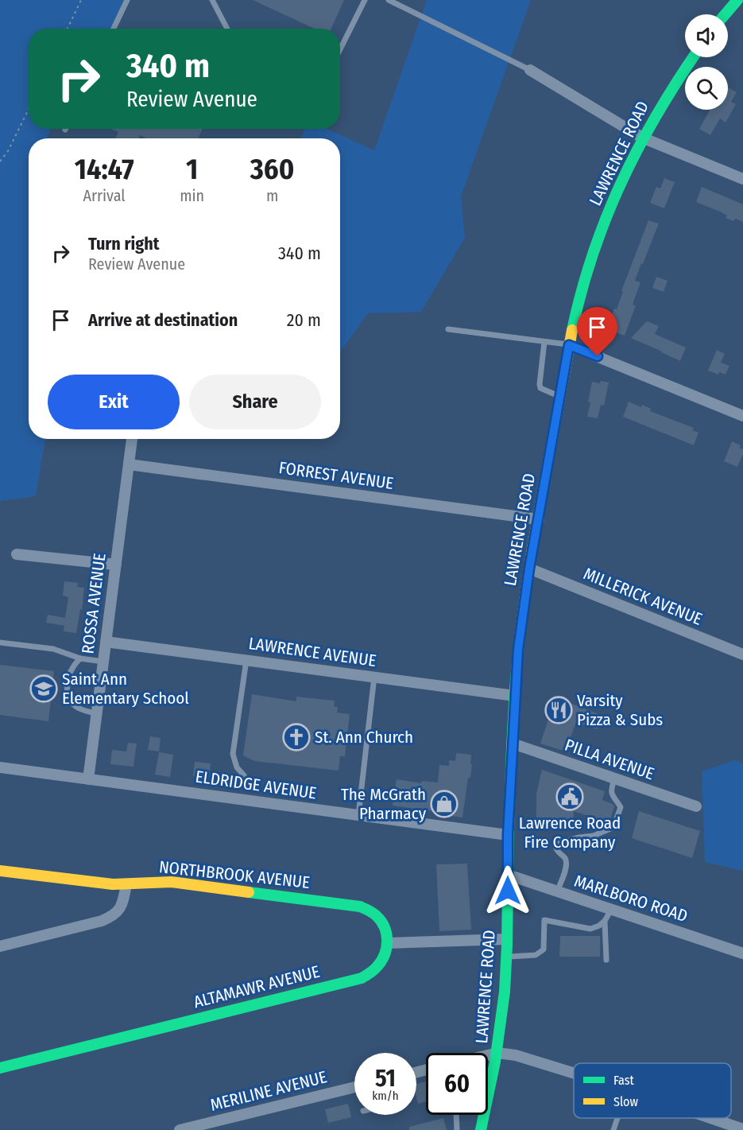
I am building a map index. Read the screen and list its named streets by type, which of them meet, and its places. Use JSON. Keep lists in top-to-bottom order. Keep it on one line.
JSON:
{"streets":{"main road":["LAWRENCE ROAD","NORTHBROOK AVENUE","ALTAMAWR AVENUE"],"street":["FORREST AVENUE","MILLERICK AVENUE","ROSSA AVENUE","LAWRENCE AVENUE","PILLA AVENUE","ELDRIDGE AVENUE","MARLBORO ROAD","MERILINE AVENUE"]},"crossings":[["LAWRENCE ROAD","FORREST AVENUE"],["LAWRENCE ROAD","MILLERICK AVENUE"],["LAWRENCE ROAD","LAWRENCE AVENUE"],["LAWRENCE ROAD","PILLA AVENUE"],["LAWRENCE ROAD","ELDRIDGE AVENUE"],["LAWRENCE ROAD","MARLBORO ROAD"],["FORREST AVENUE","ROSSA AVENUE"],["ROSSA AVENUE","LAWRENCE AVENUE"],["ROSSA AVENUE","ELDRIDGE AVENUE"],["NORTHBROOK AVENUE","ALTAMAWR AVENUE"]],"places":{"school or university":["Saint Ann Elementary School"],"restaurant":["Varsity Pizza & Subs"],"church":["St. Ann Church"],"public building":["Lawrence Road Fire Company"],"shop":["The McGrath Pharmacy"]},"legend":["Fast","Slow"],"page":{"turn":["340 m","Review Avenue"],"eta":["14:47","Arrival","1","min","360","m"],"list":[{"name":"Turn right","note":"Review Avenue","value":"340 m"},{"name":"Arrive at destination","value":"20 m"}],"buttons":["Exit","Share"],"speed":"51 km/h","limit":"60"}}
